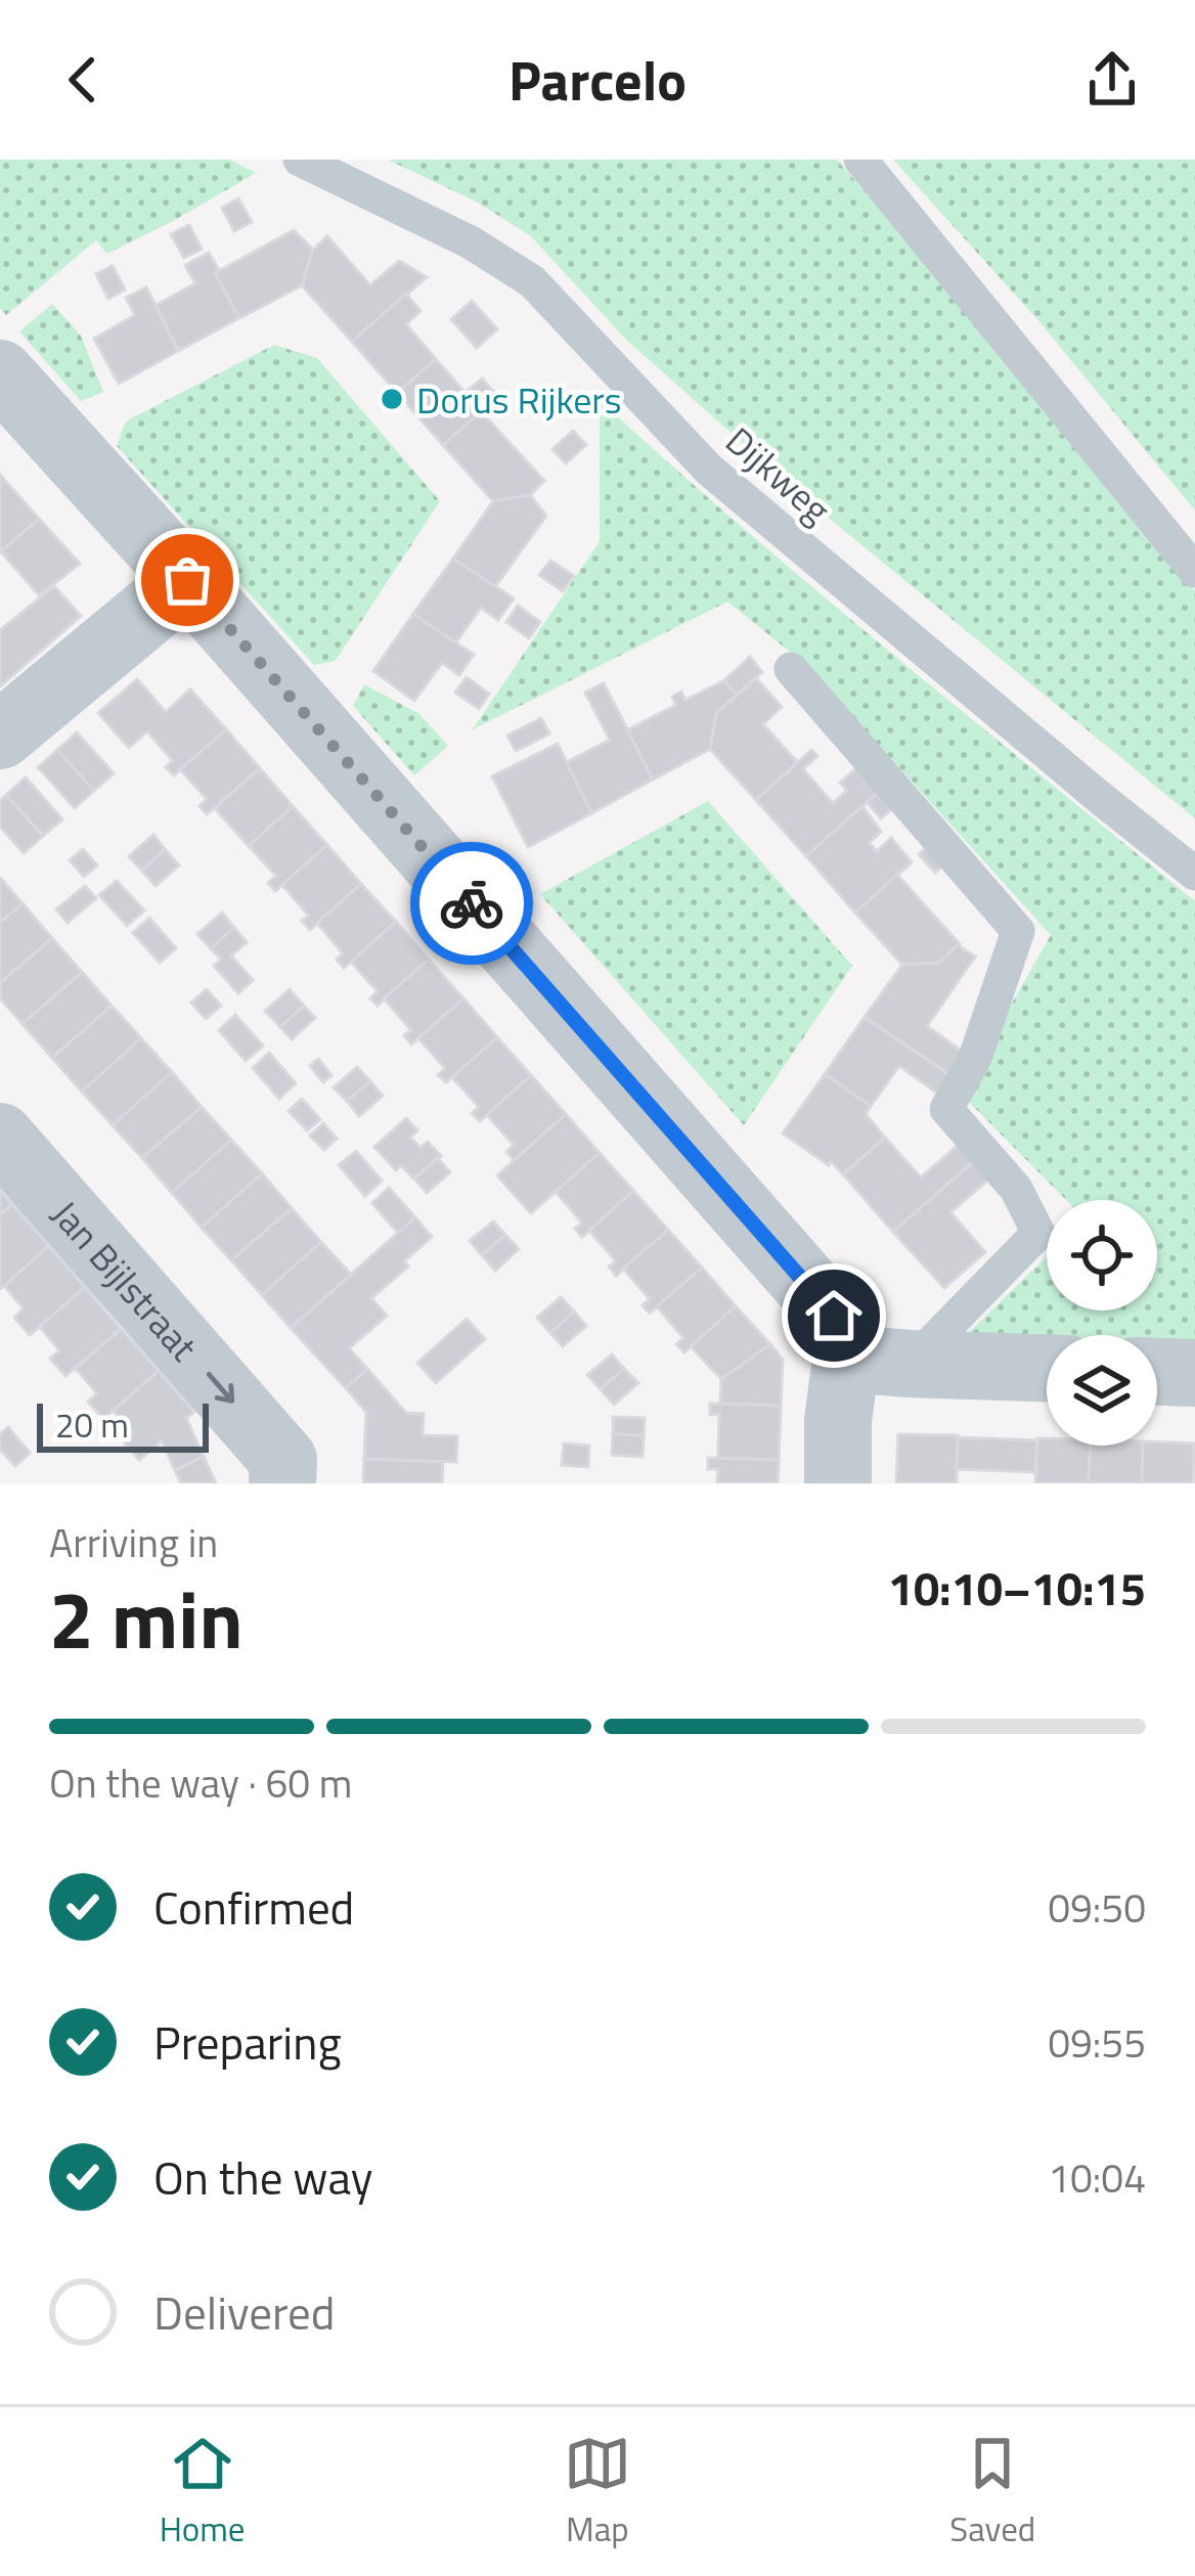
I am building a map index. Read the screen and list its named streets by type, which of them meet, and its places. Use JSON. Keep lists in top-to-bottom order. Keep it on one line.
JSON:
{"streets":{"street":["Jan Bijlstraat"],"lane":["Dijkweg"]},"places":["Dorus Rijkers"],"scale_bar":"20 m","page":{"header":"Parcelo","scale":"20 m","heading":["2 min","Arriving in","10:10–10:15"],"bar":"On the way · 60 m","list":[["Confirmed","09:50"],["Preparing","09:55"],["On the way","10:04"],"Delivered"],"tabs":["Home","Map","Saved"]}}
